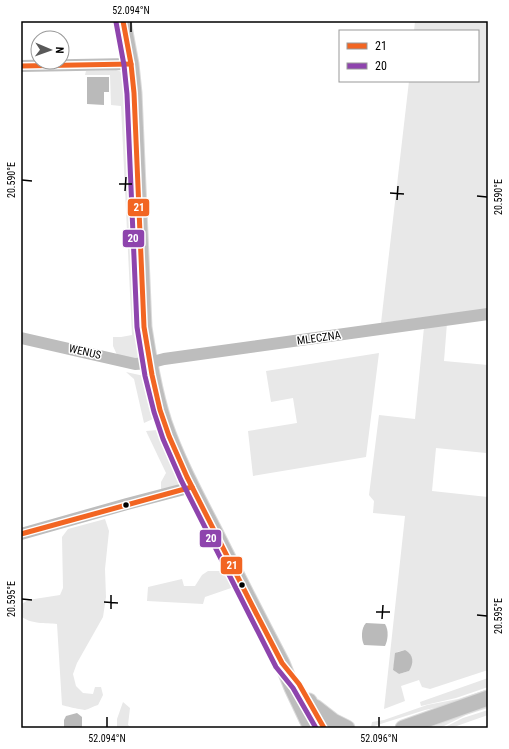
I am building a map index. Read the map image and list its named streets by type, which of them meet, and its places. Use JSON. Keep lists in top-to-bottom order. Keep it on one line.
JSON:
{"streets":{"street":["MLECZNA","WENUS"]},"crossings":[["MLECZNA","WENUS"]],"lines":["transit line 21","transit line 20"],"legend":["21","20"],"north":"right","coordinates":["52.094°N","20.590°E","20.595°E","52.096°N"]}
